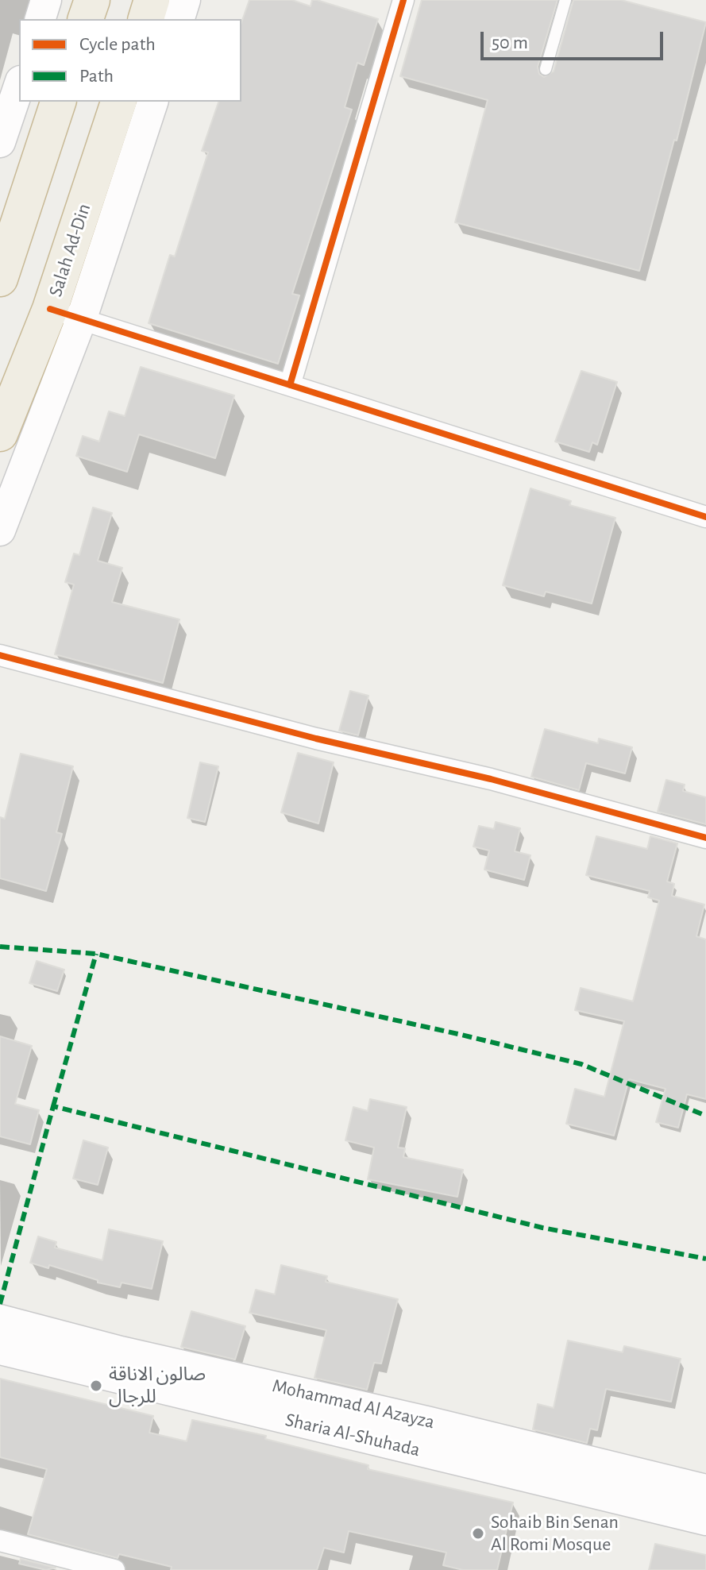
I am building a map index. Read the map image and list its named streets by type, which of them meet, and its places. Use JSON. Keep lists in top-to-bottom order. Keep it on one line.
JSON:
{"streets":{"highway":["Salah Ad-Din"],"main road":["Mohammad Al Azayza","Sharia Al-Shuhada"]},"places":["صالون الاناقة للرجال","Sohaib Bin Senan Al Romi Mosque"],"legend":["Cycle path","Path"],"scale_bar":"50 m"}
